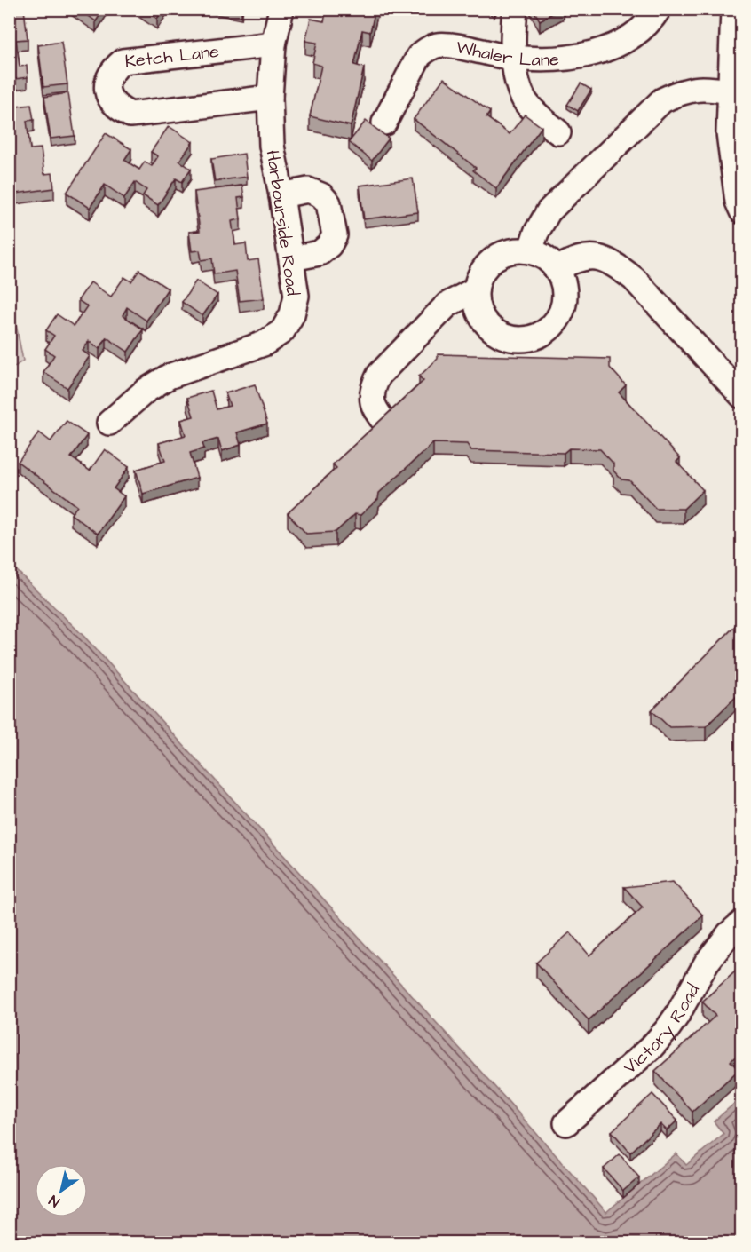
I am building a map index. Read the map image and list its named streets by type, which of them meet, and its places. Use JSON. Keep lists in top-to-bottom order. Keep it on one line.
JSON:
{"streets":{"street":["Whaler Lane","Ketch Lane","Harbourside Road","Victory Road"]},"crossings":[["Ketch Lane","Harbourside Road"]],"north":"bottom left"}
